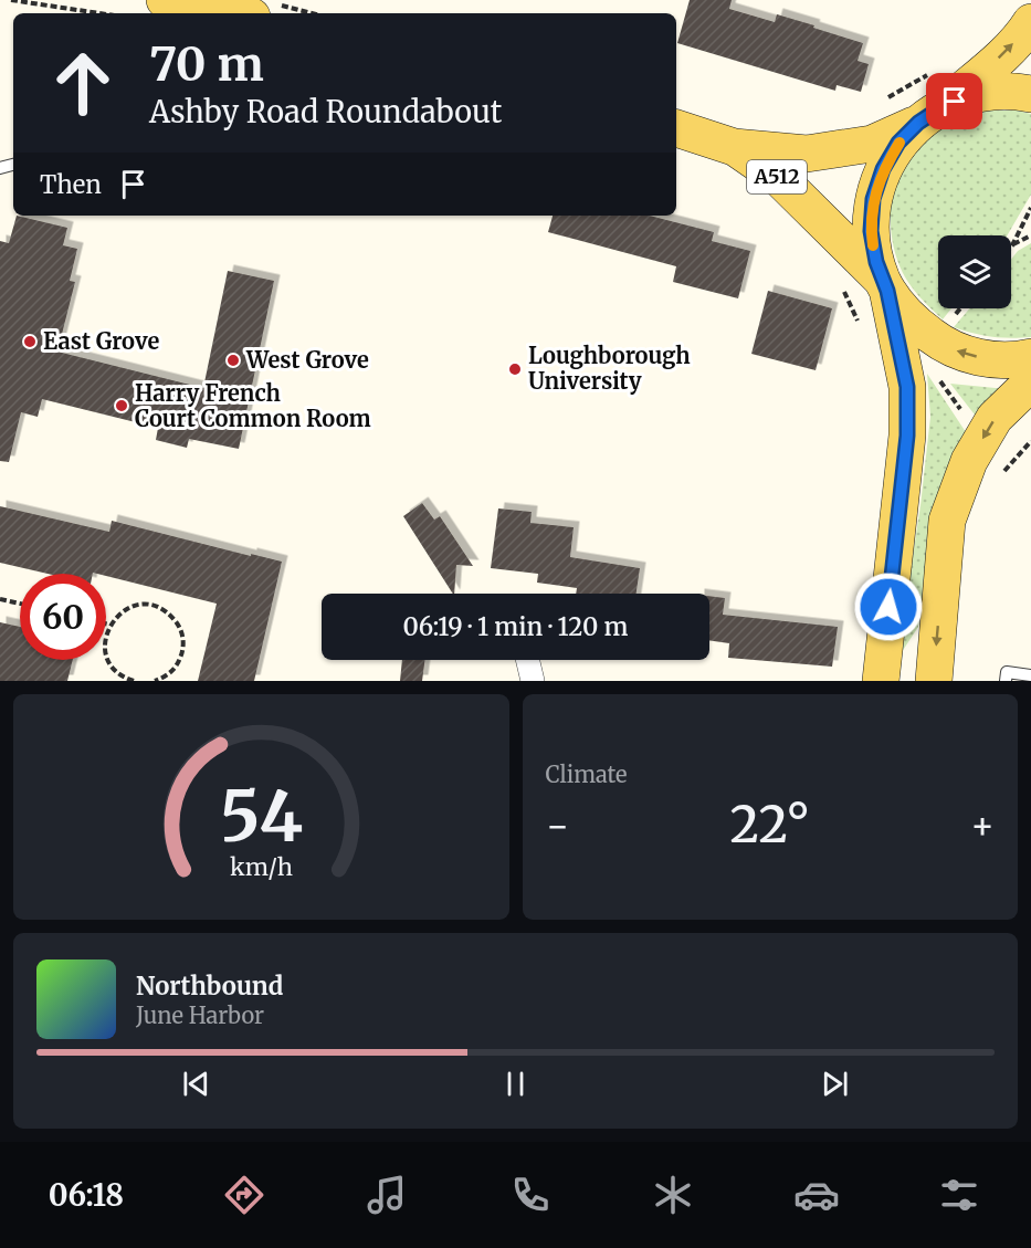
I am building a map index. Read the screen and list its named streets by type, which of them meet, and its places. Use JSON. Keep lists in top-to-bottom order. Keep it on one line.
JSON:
{"streets":{"main road":["A512"]},"places":["East Grove","West Grove","Loughborough University","Harry French Court Common Room"],"page":{"turn":["70 m","Ashby Road Roundabout"],"then":"Then","limit":"60","trip":"06:19 · 1 min · 120 m","tile":"Climate","heat":["−","22°","+"],"song":["Northbound","June Harbor"],"tabs":"06:18","gauge":["54","km/h"]}}
